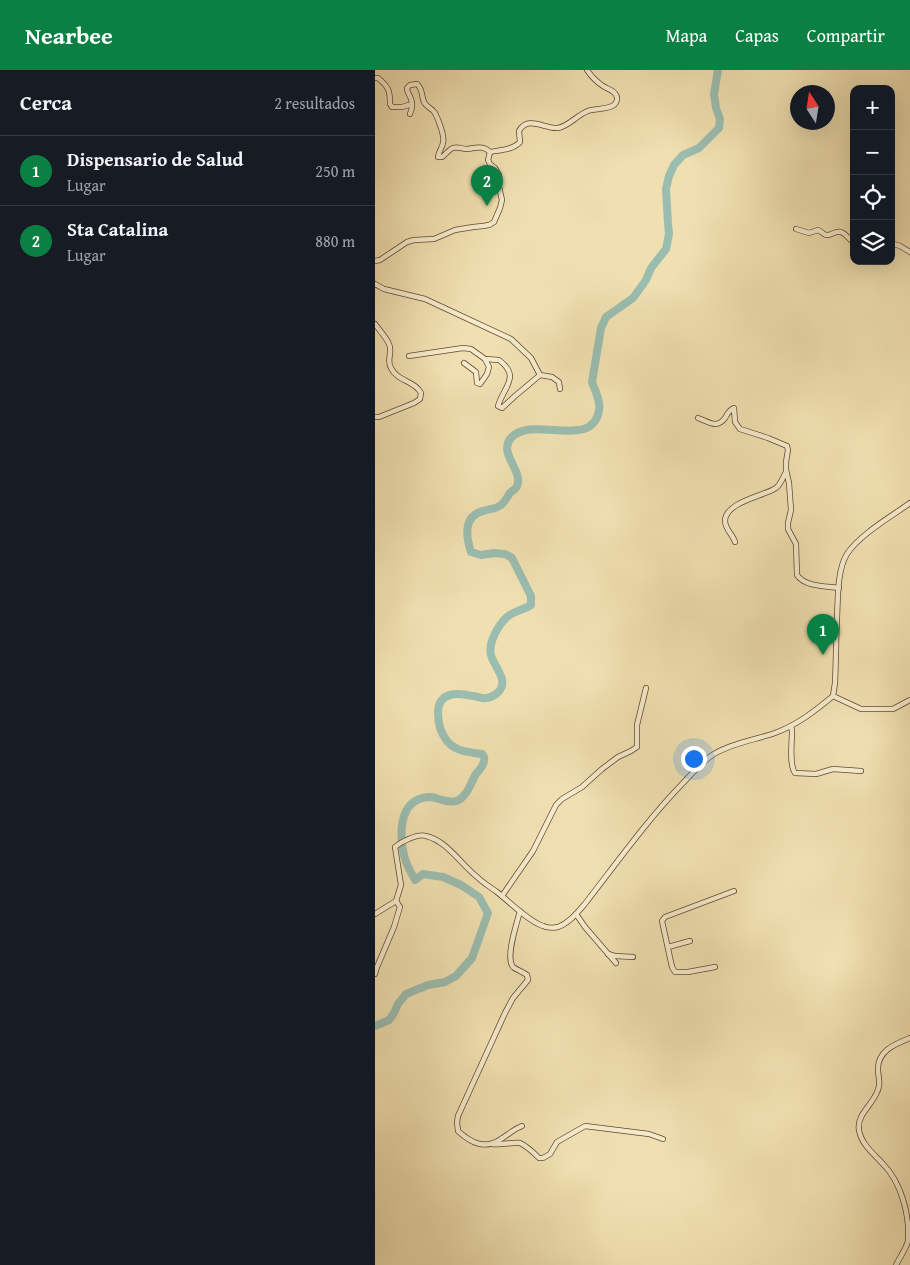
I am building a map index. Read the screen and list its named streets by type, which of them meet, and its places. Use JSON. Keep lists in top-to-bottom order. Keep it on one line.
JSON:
{"north":"top","page":{"header":"Nearbee","nav":["Mapa","Capas","Compartir"],"heading":["Cerca","2 resultados"],"map_buttons":["+","−"],"list":[{"mark":"1","name":"Dispensario de Salud","note":"Lugar","value":"250 m"},{"mark":"2","name":"Sta Catalina","note":"Lugar","value":"880 m"}],"pins":["2","1"]}}
